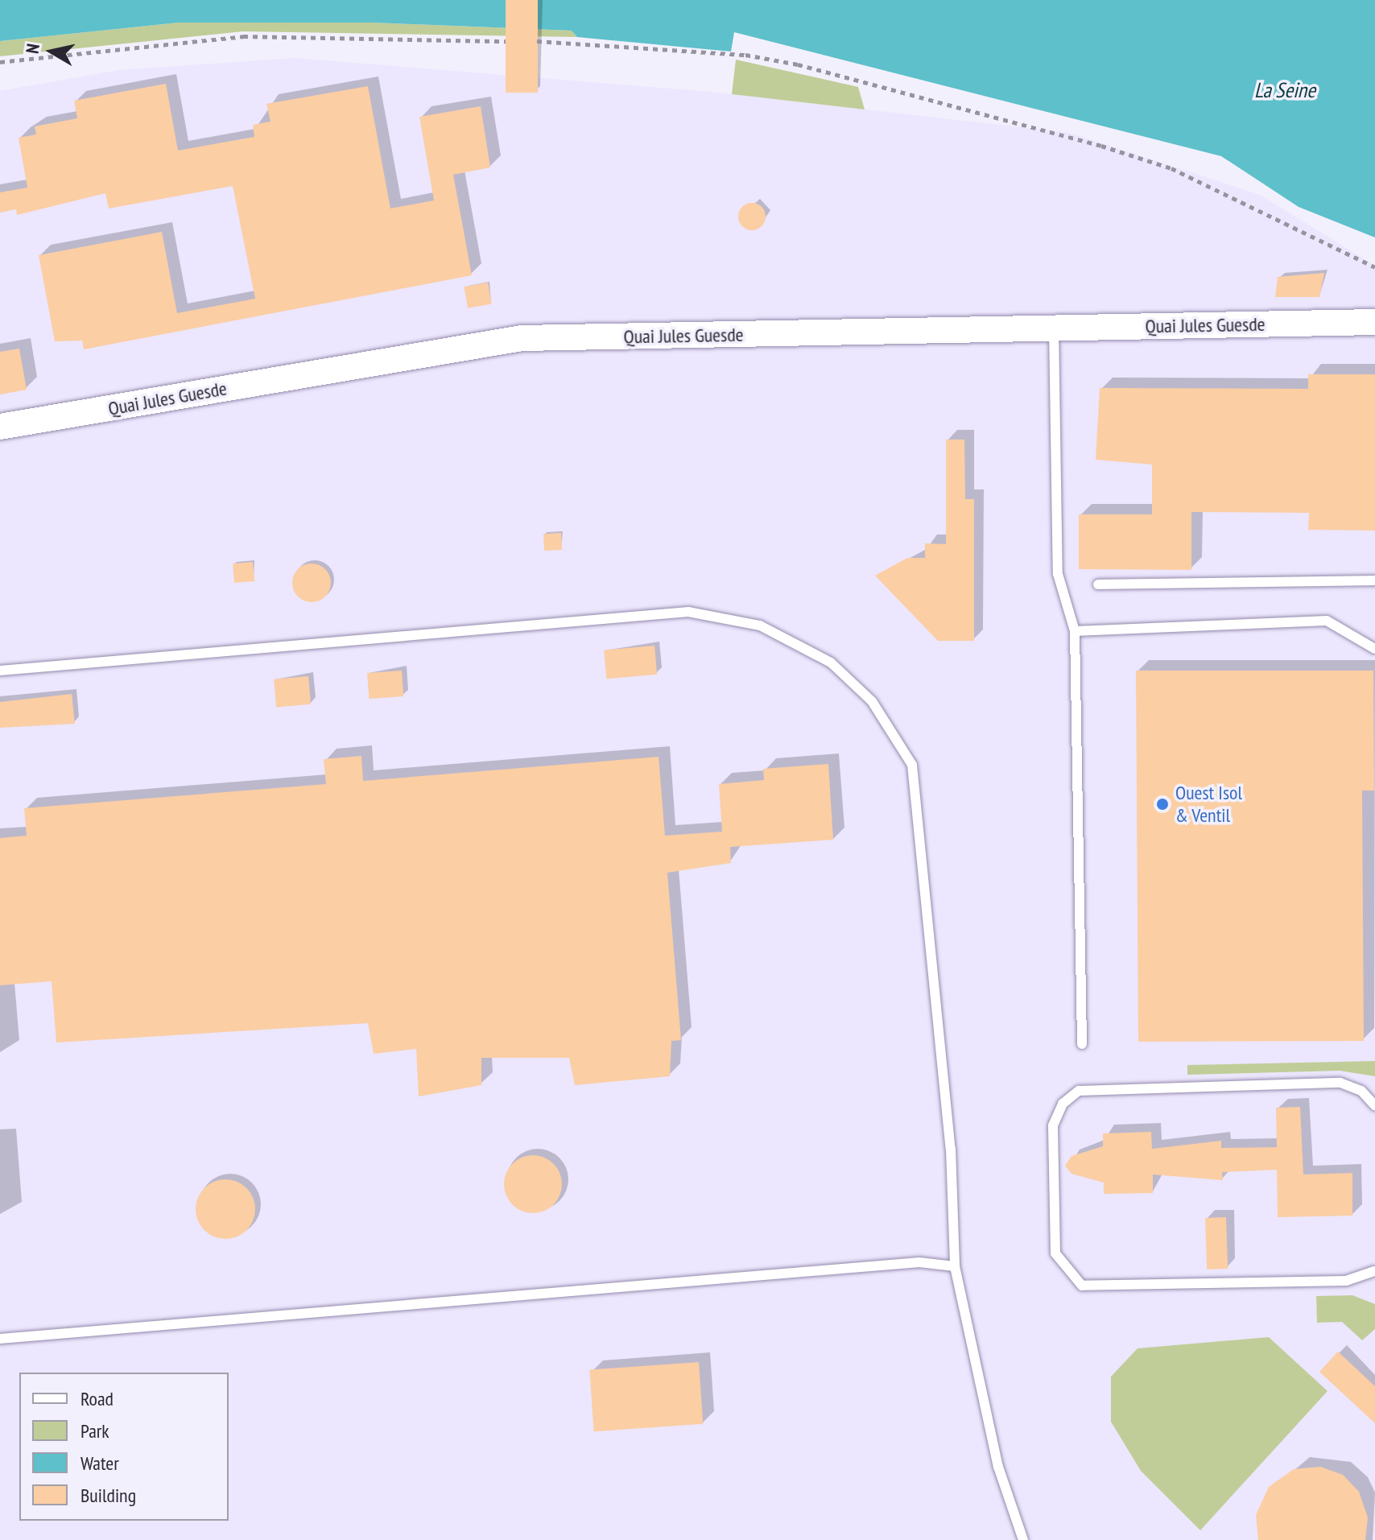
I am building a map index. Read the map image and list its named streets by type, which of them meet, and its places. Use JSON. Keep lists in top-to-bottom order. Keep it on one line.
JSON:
{"streets":{"main road":["Quai Jules Guesde"]},"water":["La Seine"],"places":["Ouest Isol & Ventil"],"legend":["Road","Park","Water","Building"],"north":"left"}
